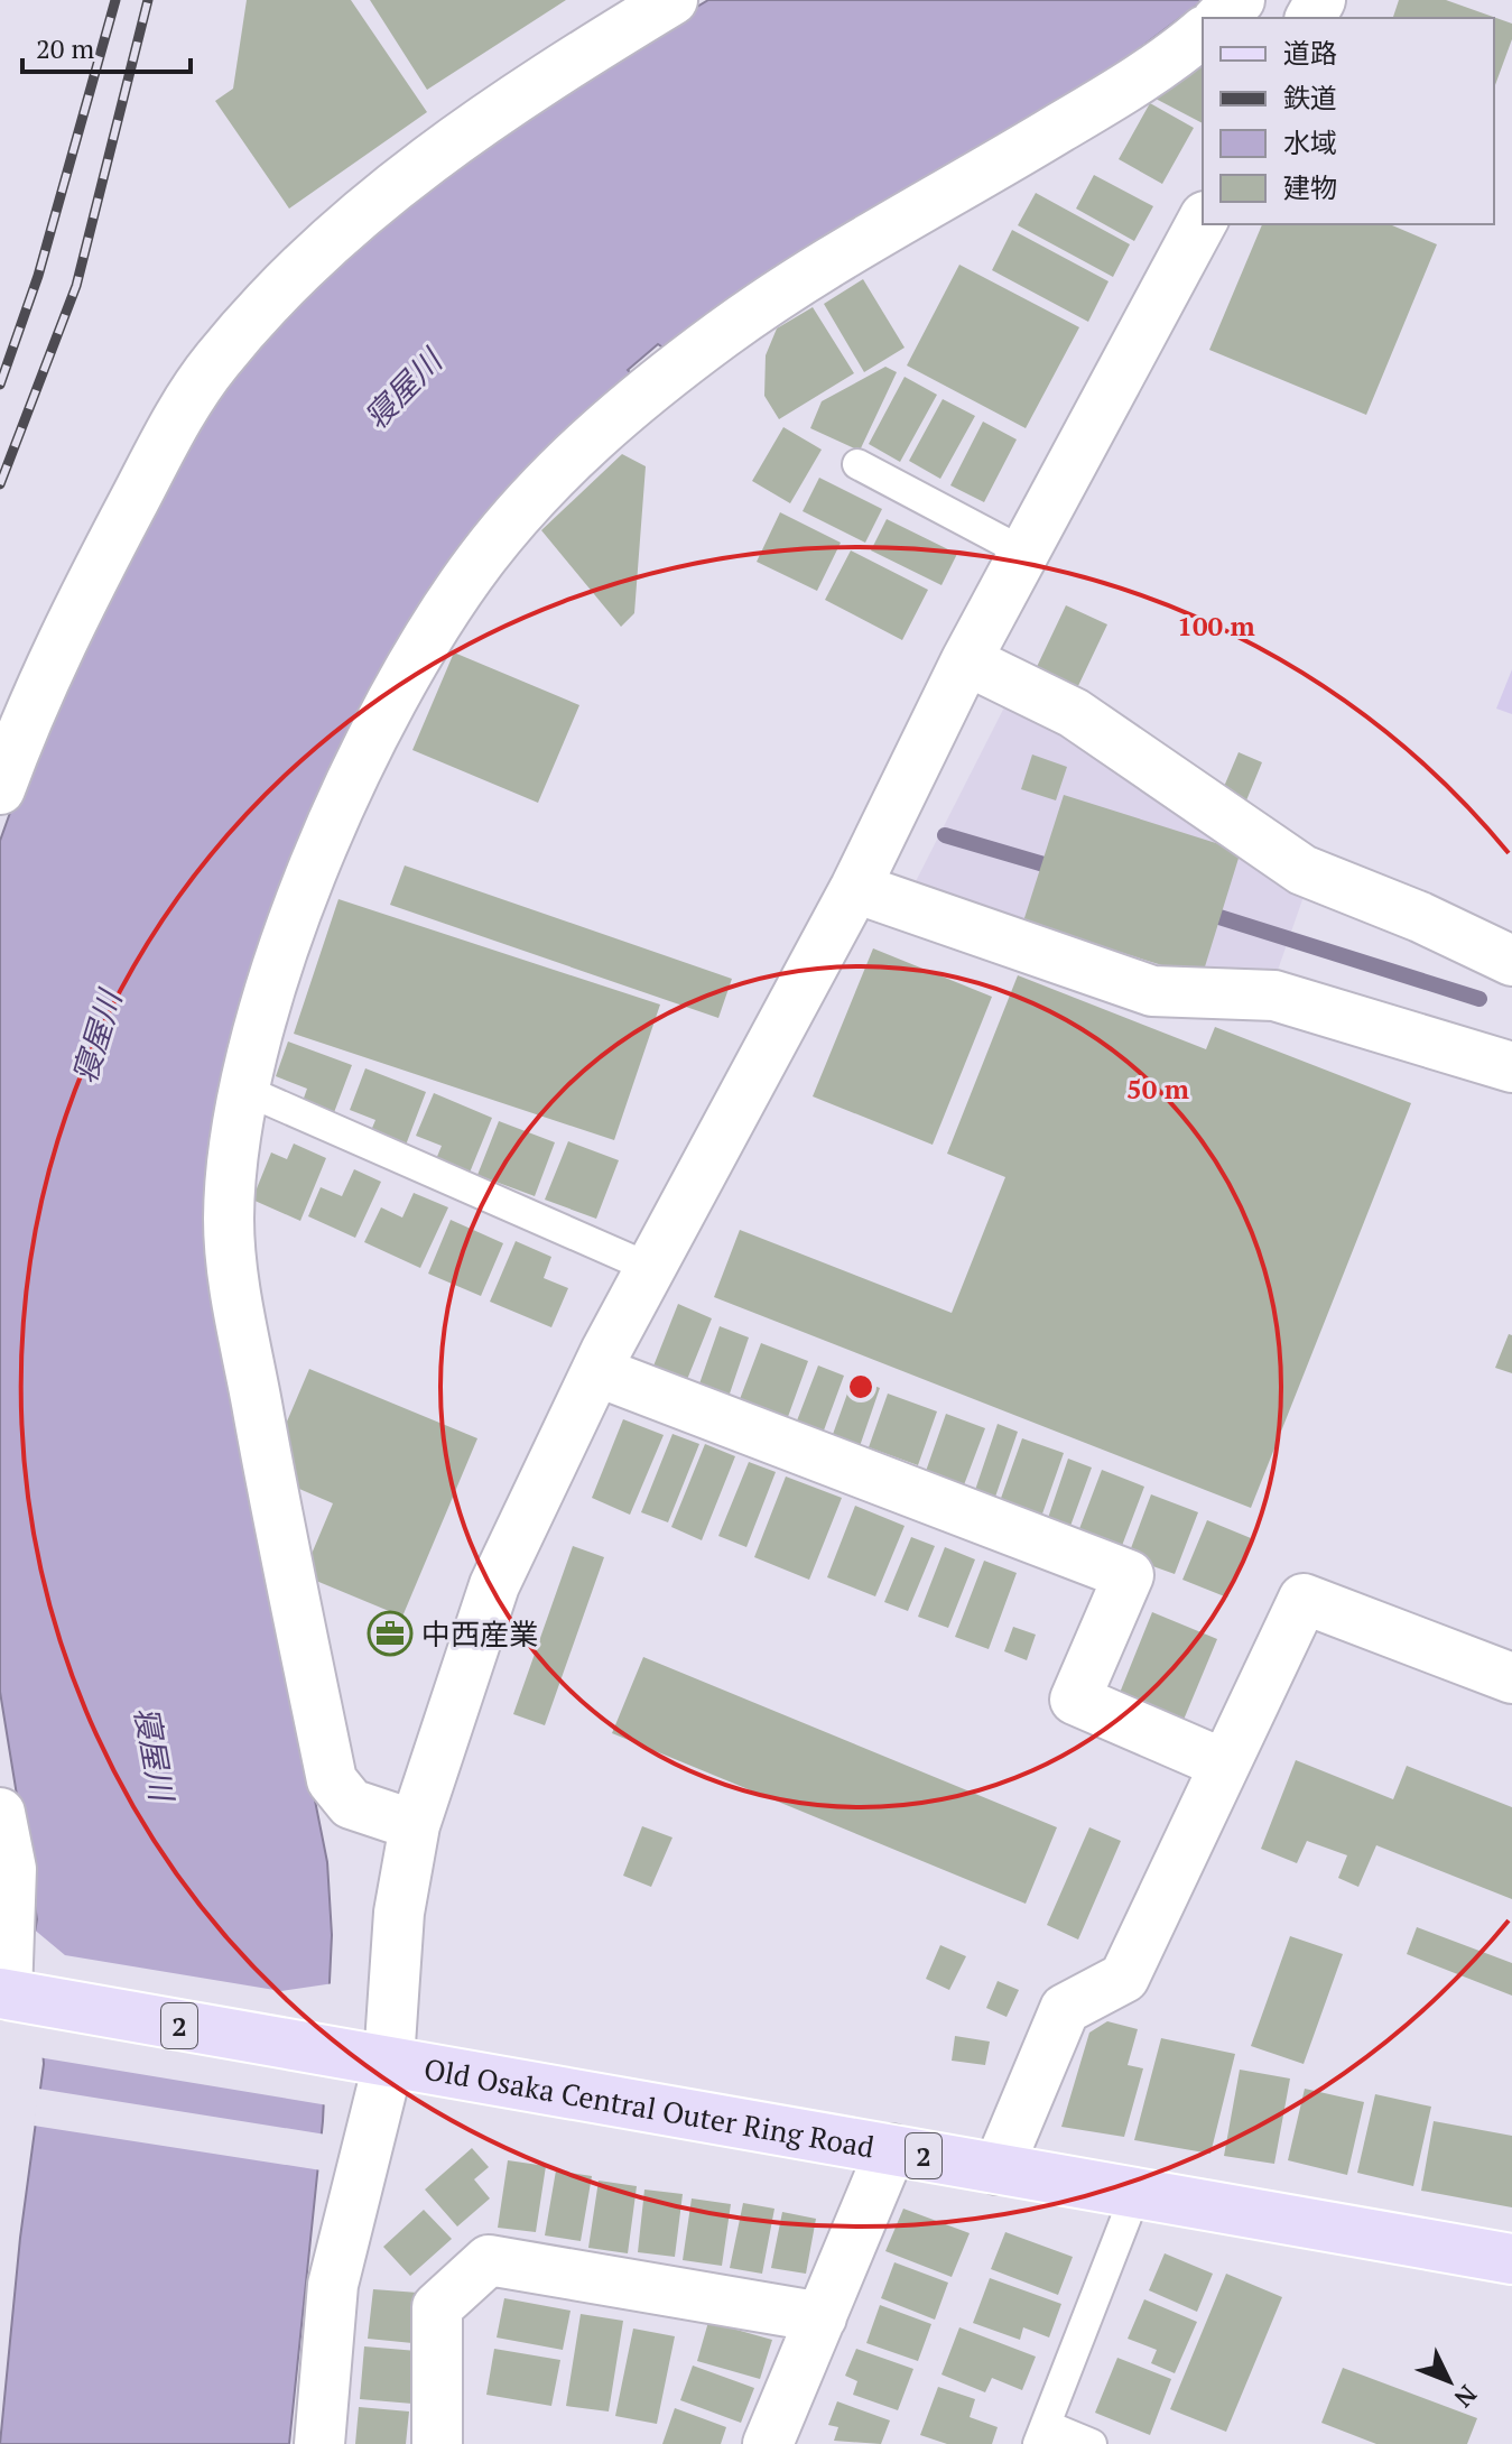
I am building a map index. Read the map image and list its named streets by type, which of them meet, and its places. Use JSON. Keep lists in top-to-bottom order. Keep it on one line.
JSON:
{"streets":{"main road":["2","Old Osaka Central Outer Ring Road"]},"water":["寝屋川"],"places":{"office":["中西産業"]},"legend":["道路","鉄道","水域","建物"],"scale_bar":"20 m","north":"bottom right","rings":["100 m","50 m"]}
